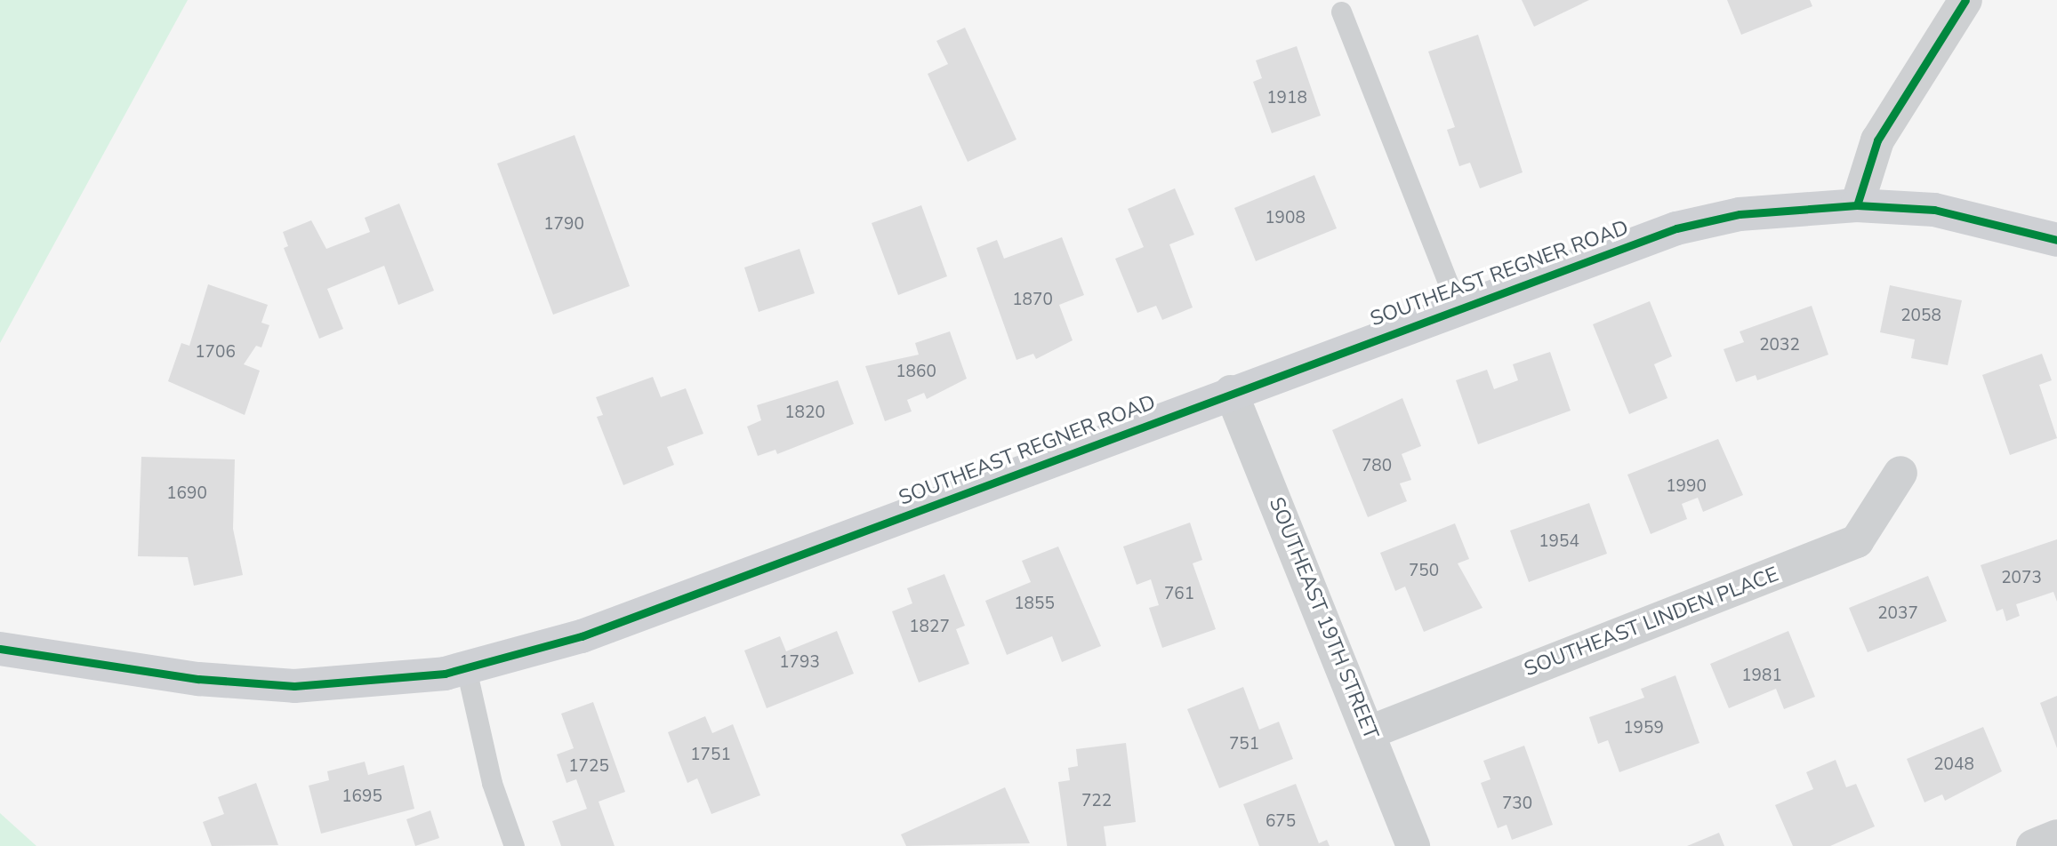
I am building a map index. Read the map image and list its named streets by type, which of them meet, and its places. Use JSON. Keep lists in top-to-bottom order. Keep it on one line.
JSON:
{"streets":{"street":["SOUTHEAST REGNER ROAD","SOUTHEAST 19TH STREET","SOUTHEAST LINDEN PLACE"]},"crossings":[["SOUTHEAST REGNER ROAD","SOUTHEAST 19TH STREET"],["SOUTHEAST 19TH STREET","SOUTHEAST LINDEN PLACE"]],"house_numbers":["1918","1908","1790","1870","2058","2032","1706","1860","1820","780","1990","1690","1954","750","2073","761","1855","2037","1827","1793","1981","1959","751","1751","2048","1725","1695","722","730","675"]}
